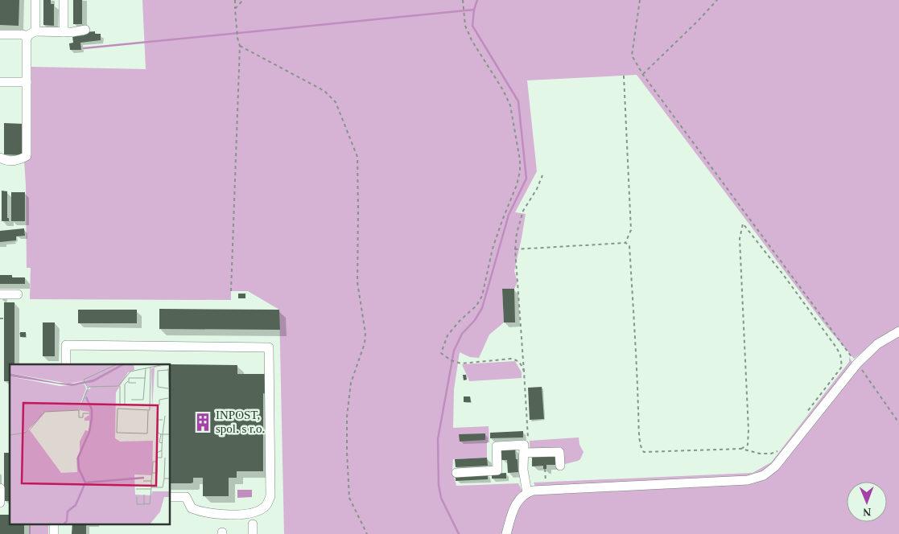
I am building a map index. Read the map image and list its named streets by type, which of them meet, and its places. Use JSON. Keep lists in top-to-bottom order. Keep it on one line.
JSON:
{"places":{"building":["INPOST, spol. s r.o."]},"north":"bottom"}
